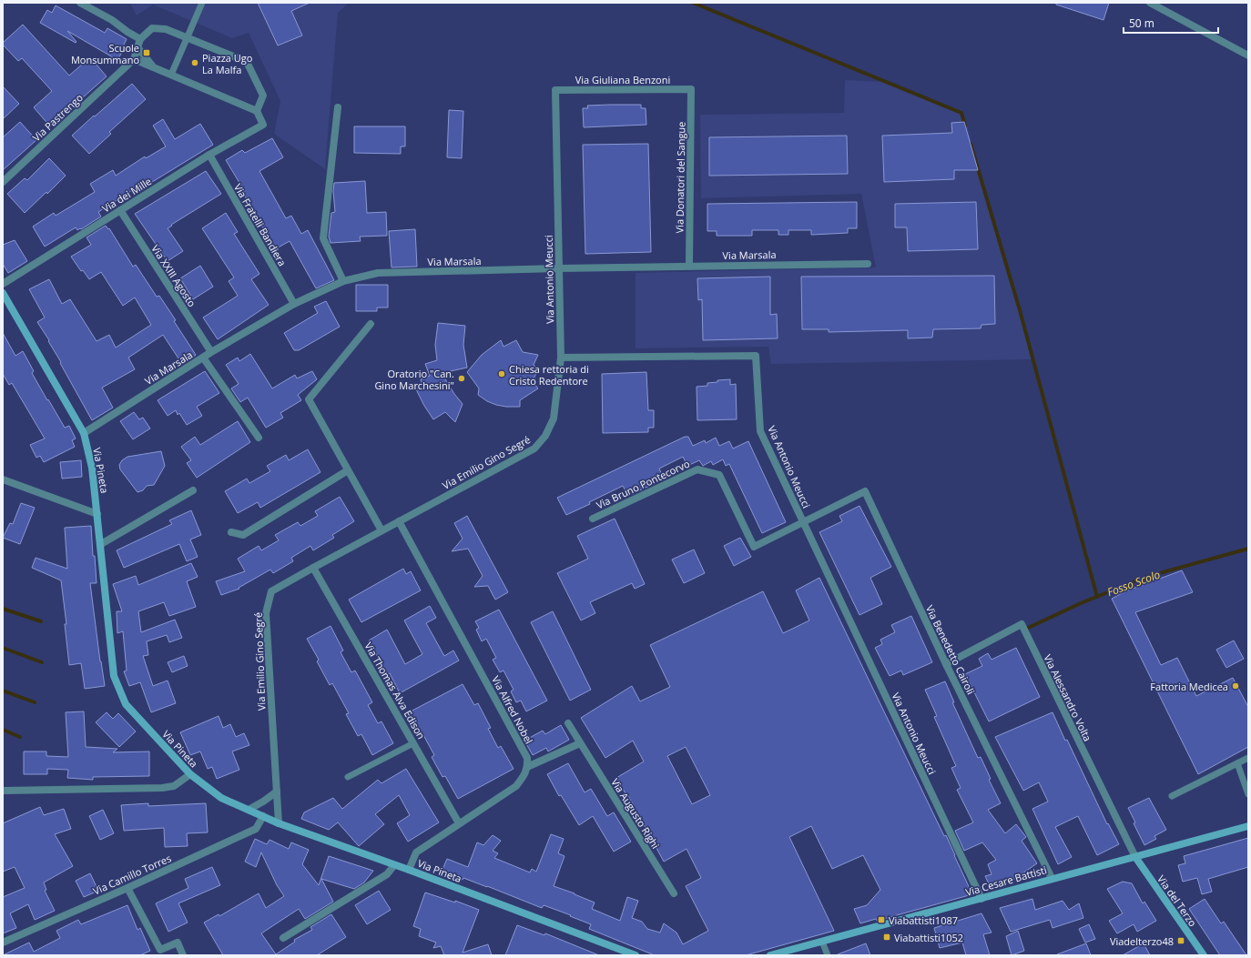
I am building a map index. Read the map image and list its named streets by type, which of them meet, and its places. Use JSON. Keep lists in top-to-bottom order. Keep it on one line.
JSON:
{"streets":{"street":["Via Giuliana Benzoni","Via Pastrengo","Via Donatori del Sangue","Via dei Mille","Via Fratelli Bandiera","Via Marsala","Via XXIII Agosto","Via Antonio Meucci","Via Emilio Gino Segré","Via Pineta","Via Bruno Pontecorvo","Via Benedetto Cairoli","Via Thomas Alva Edison","Via Alessandro Volta","Via Alfred Nobel","Via Augusto Righi","Via Camillo Torres","Via Cesare Battisti","Via del Terzo"]},"crossings":[["Via Giuliana Benzoni","Via Donatori del Sangue"],["Via Giuliana Benzoni","Via Antonio Meucci"],["Via Donatori del Sangue","Via Marsala"],["Via dei Mille","Via Fratelli Bandiera"],["Via dei Mille","Via XXIII Agosto"],["Via Fratelli Bandiera","Via Marsala"],["Via Marsala","Via XXIII Agosto"],["Via Marsala","Via Antonio Meucci"],["Via Marsala","Via Pineta"],["Via Antonio Meucci","Via Emilio Gino Segré"],["Via Antonio Meucci","Via Bruno Pontecorvo"],["Via Antonio Meucci","Via Benedetto Cairoli"],["Via Antonio Meucci","Via Cesare Battisti"],["Via Emilio Gino Segré","Via Pineta"],["Via Emilio Gino Segré","Via Thomas Alva Edison"],["Via Emilio Gino Segré","Via Alfred Nobel"],["Via Pineta","Via Camillo Torres"],["Via Bruno Pontecorvo","Via Benedetto Cairoli"],["Via Benedetto Cairoli","Via Alessandro Volta"],["Via Benedetto Cairoli","Via Cesare Battisti"],["Via Alessandro Volta","Via Cesare Battisti"],["Via Alessandro Volta","Via del Terzo"],["Via Cesare Battisti","Via del Terzo"]],"water":["Fosso Scolo"],"places":{"transit":["Scuole Monsummano","Viabattisti1087","Viabattisti1052","Viadelterzo48"],"other":["Piazza Ugo La Malfa","Chiesa rettoria di Cristo Redentore","Oratorio \"Can. Gino Marchesini\"","Fattoria Medicea"]},"scale_bar":"50 m"}
